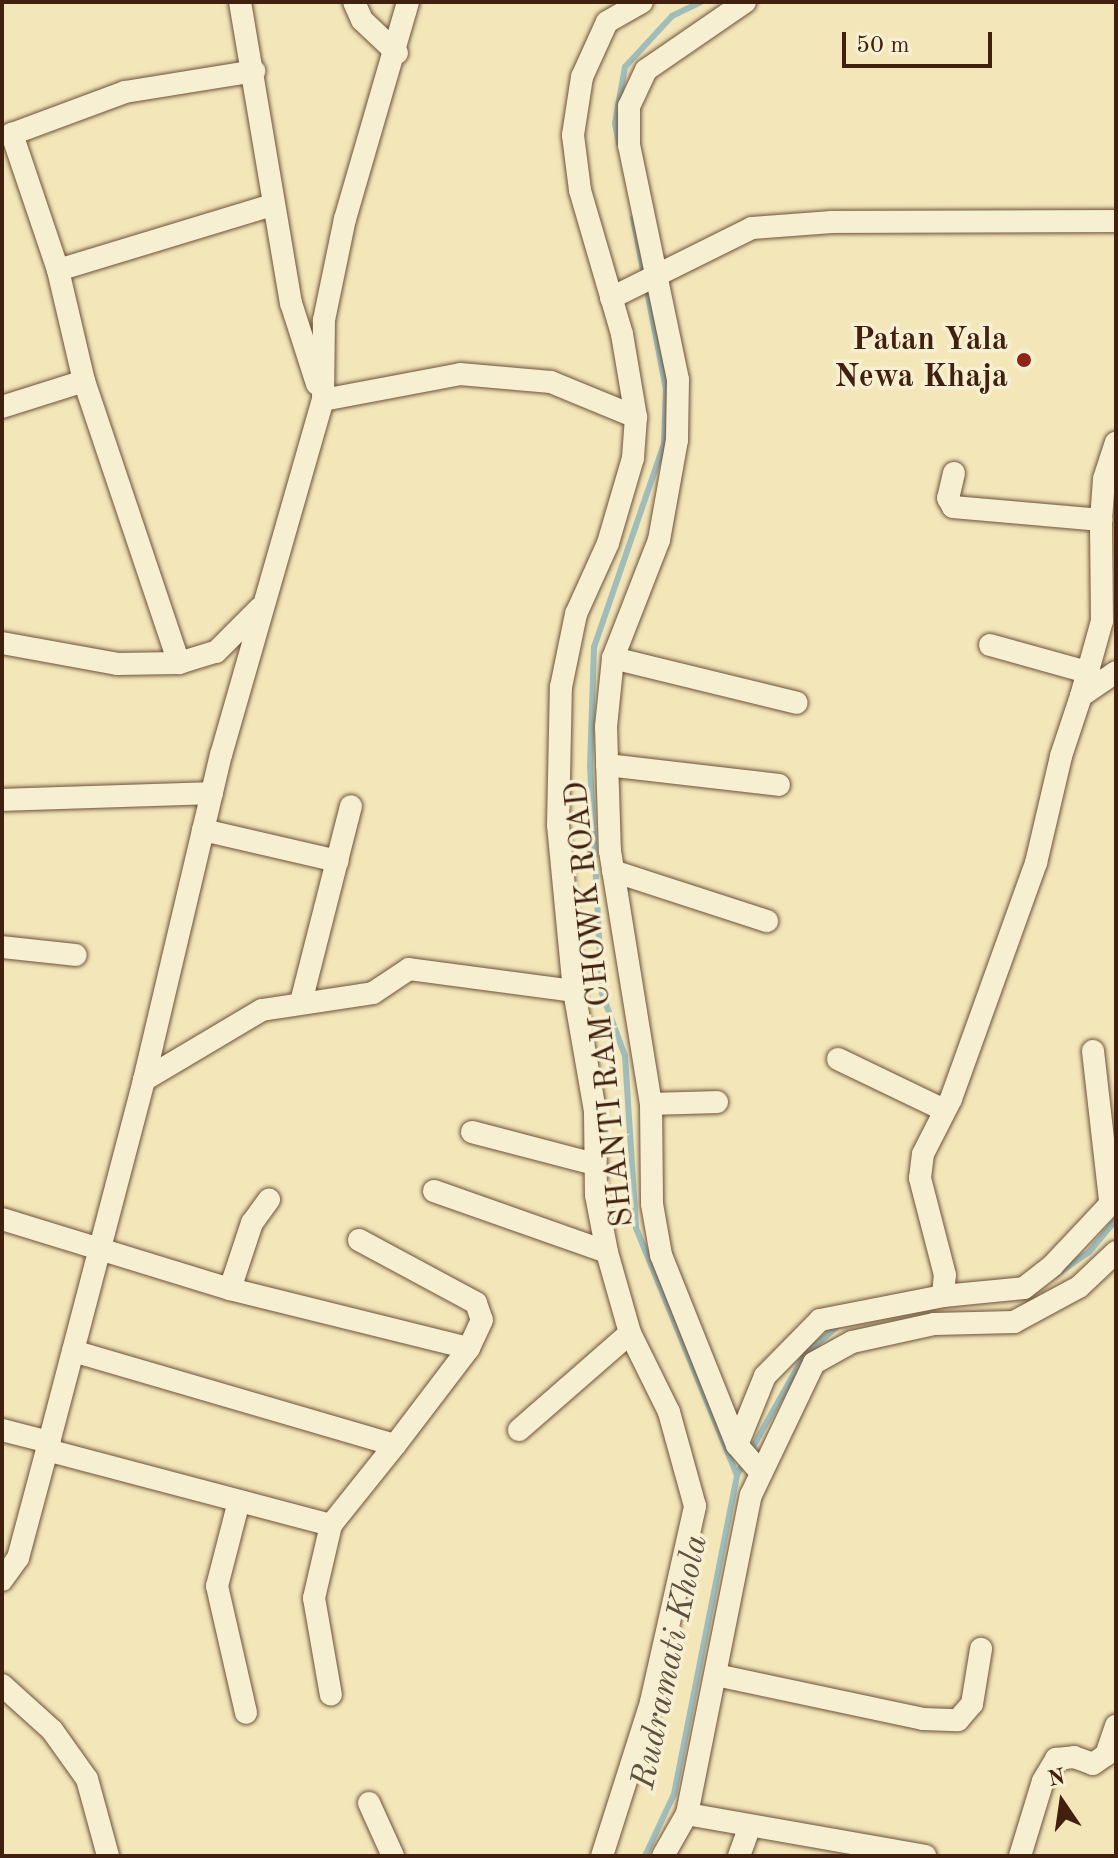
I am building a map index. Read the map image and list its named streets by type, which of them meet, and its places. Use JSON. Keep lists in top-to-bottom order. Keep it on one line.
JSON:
{"streets":{"street":["SHANTI RAM CHOWK ROAD"]},"water":["Rudramati Khola"],"places":["Patan Yala Newa Khaja"],"scale_bar":"50 m","north":"top"}
